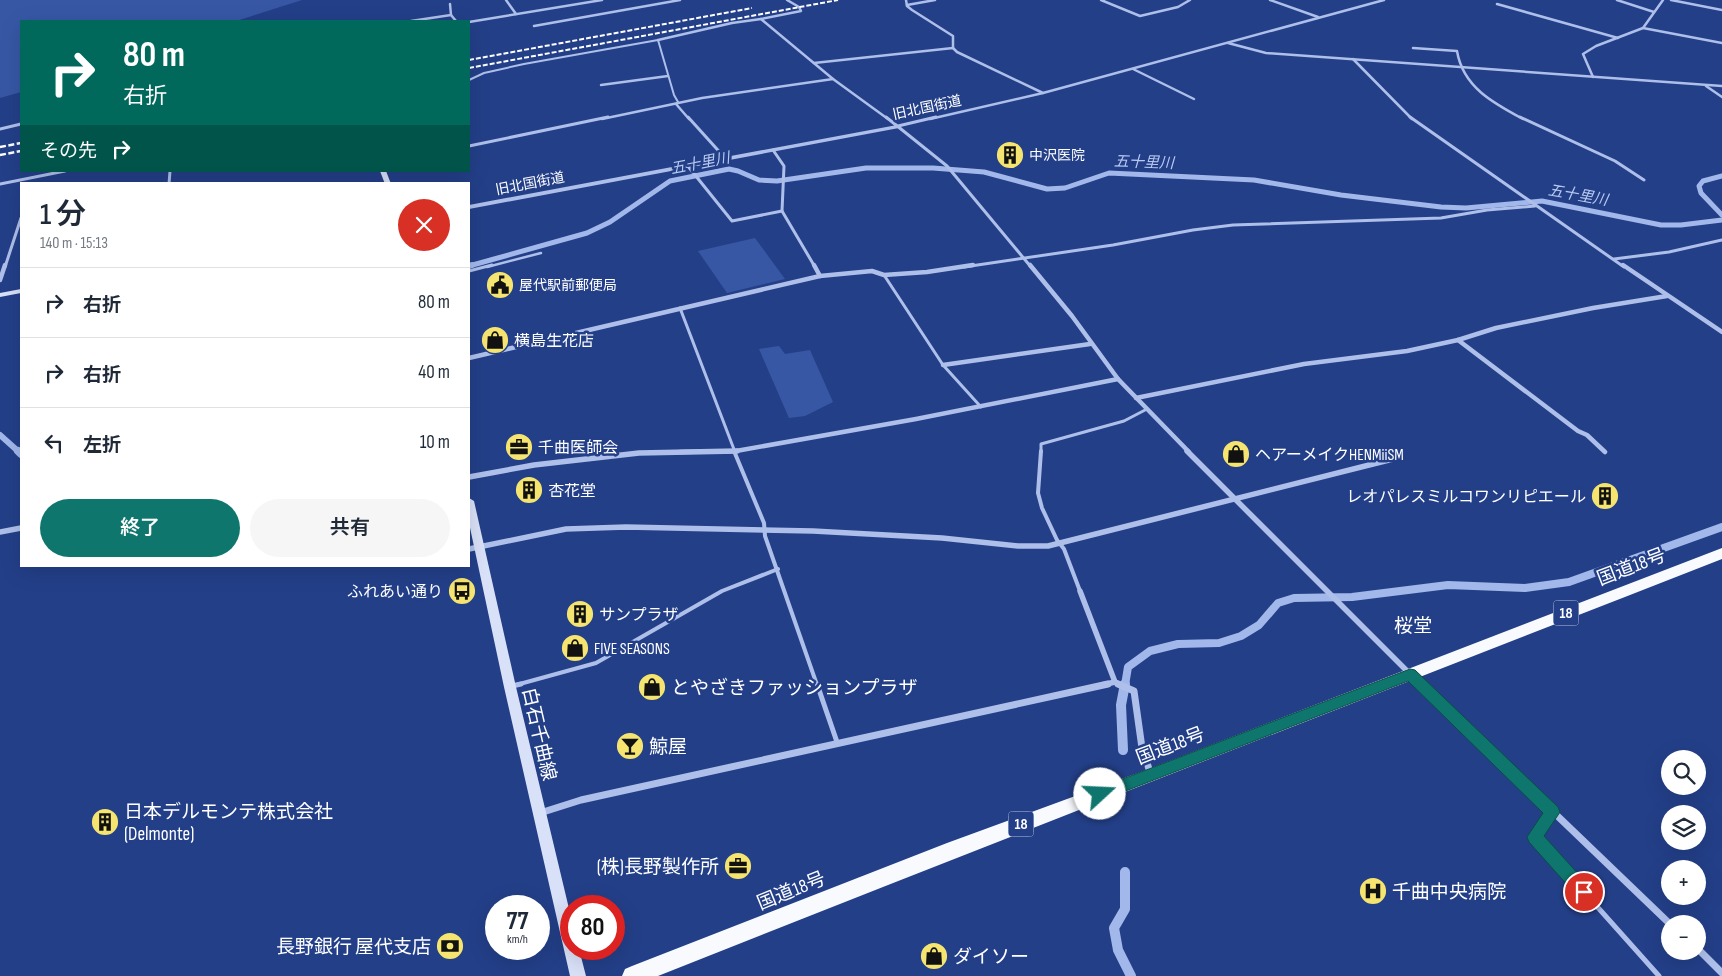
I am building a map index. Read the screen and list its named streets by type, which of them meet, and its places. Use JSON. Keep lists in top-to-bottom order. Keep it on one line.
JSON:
{"streets":{"highway":["国道18号","18"],"main road":["白石千曲線"],"street":["旧北国街道"]},"districts":["桜堂"],"water":["五十里川"],"places":{"building":["中沢医院","杏花堂","レオパレスミルコワンリピエール","サンプラザ","日本デルモンテ株式会社 (Delmonte)"],"public building":["屋代駅前郵便局"],"shop":["横島生花店","ヘアーメイクHENMiiSM","FIVE SEASONS","とやざきファッションプラザ","ダイソー"],"office":["千曲医師会","(株)長野製作所"],"bus stop":["ふれあい通り"],"bar":["鯨屋"],"hospital":["千曲中央病院"],"bank":["長野銀行 屋代支店"]},"page":{"turn":["80 m","右折"],"then":"その先","heading":["1 分","140 m · 15:13"],"list":[{"name":"右折","value":"80 m"},{"name":"右折","value":"40 m"},{"name":"左折","value":"10 m"}],"buttons":["終了","共有"],"map_buttons":["+","−"],"speed":"77 km/h","limit":"80"}}
